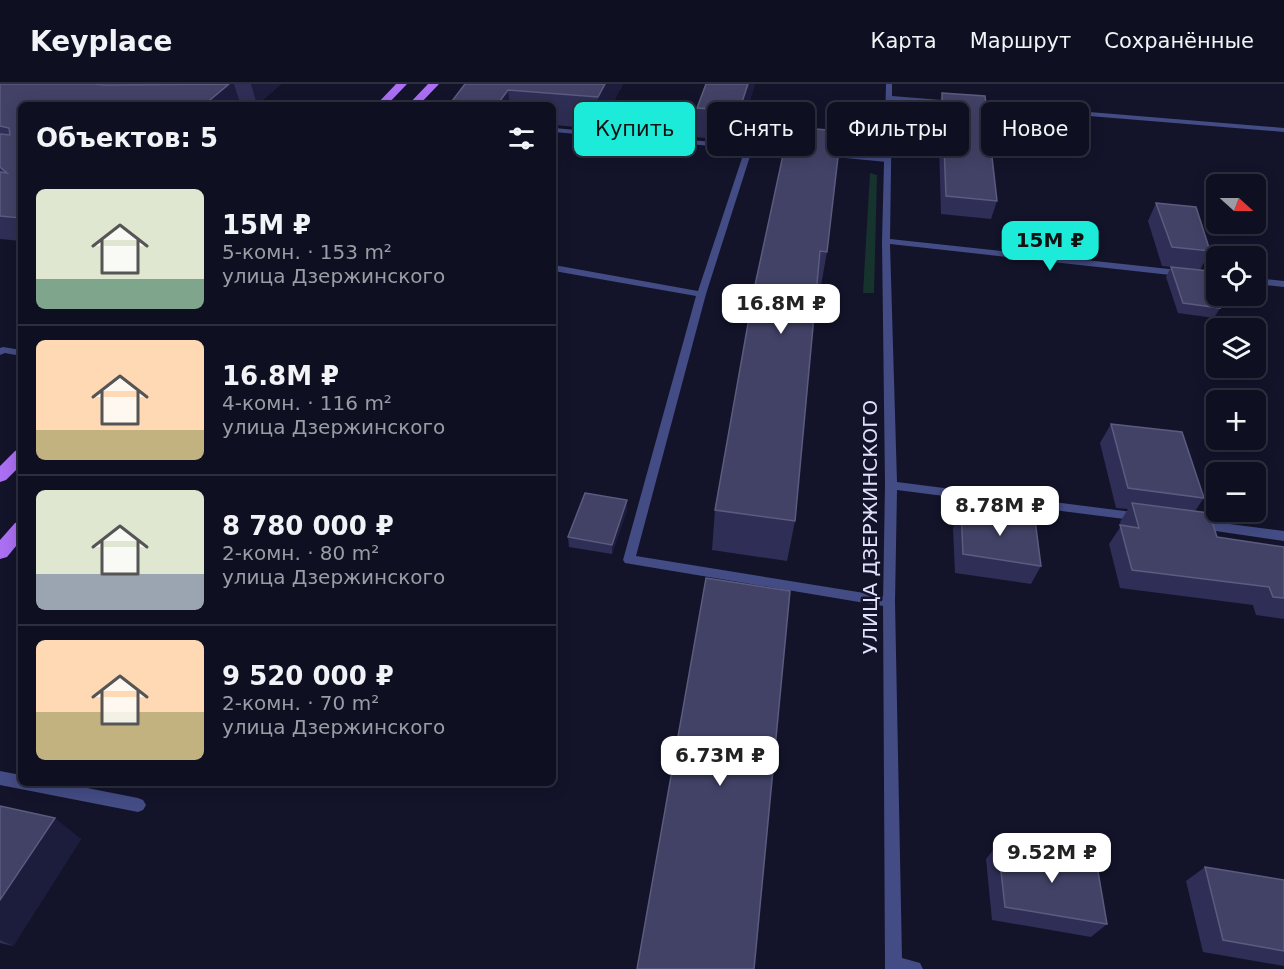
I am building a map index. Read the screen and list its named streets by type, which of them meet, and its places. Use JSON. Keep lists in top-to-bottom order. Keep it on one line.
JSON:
{"streets":{"street":["УЛИЦА ДЗЕРЖИНСКОГО"]},"north":"right","page":{"header":"Keyplace","nav":["Карта","Маршрут","Сохранённые"],"chip":["Купить","Снять","Фильтры","Новое"],"heading":"Объектов: 5","map_buttons":["+","−"],"list":[{"name":"15M ₽","note":"5-комн. · 153 m² · улица Дзержинского"},{"name":"16.8M ₽","note":"4-комн. · 116 m² · улица Дзержинского"},{"name":"8 780 000 ₽","note":"2-комн. · 80 m² · улица Дзержинского"},{"name":"9 520 000 ₽","note":"2-комн. · 70 m² · улица Дзержинского"}],"price":["15M ₽","16.8M ₽","8.78M ₽","6.73M ₽","9.52M ₽"]}}
